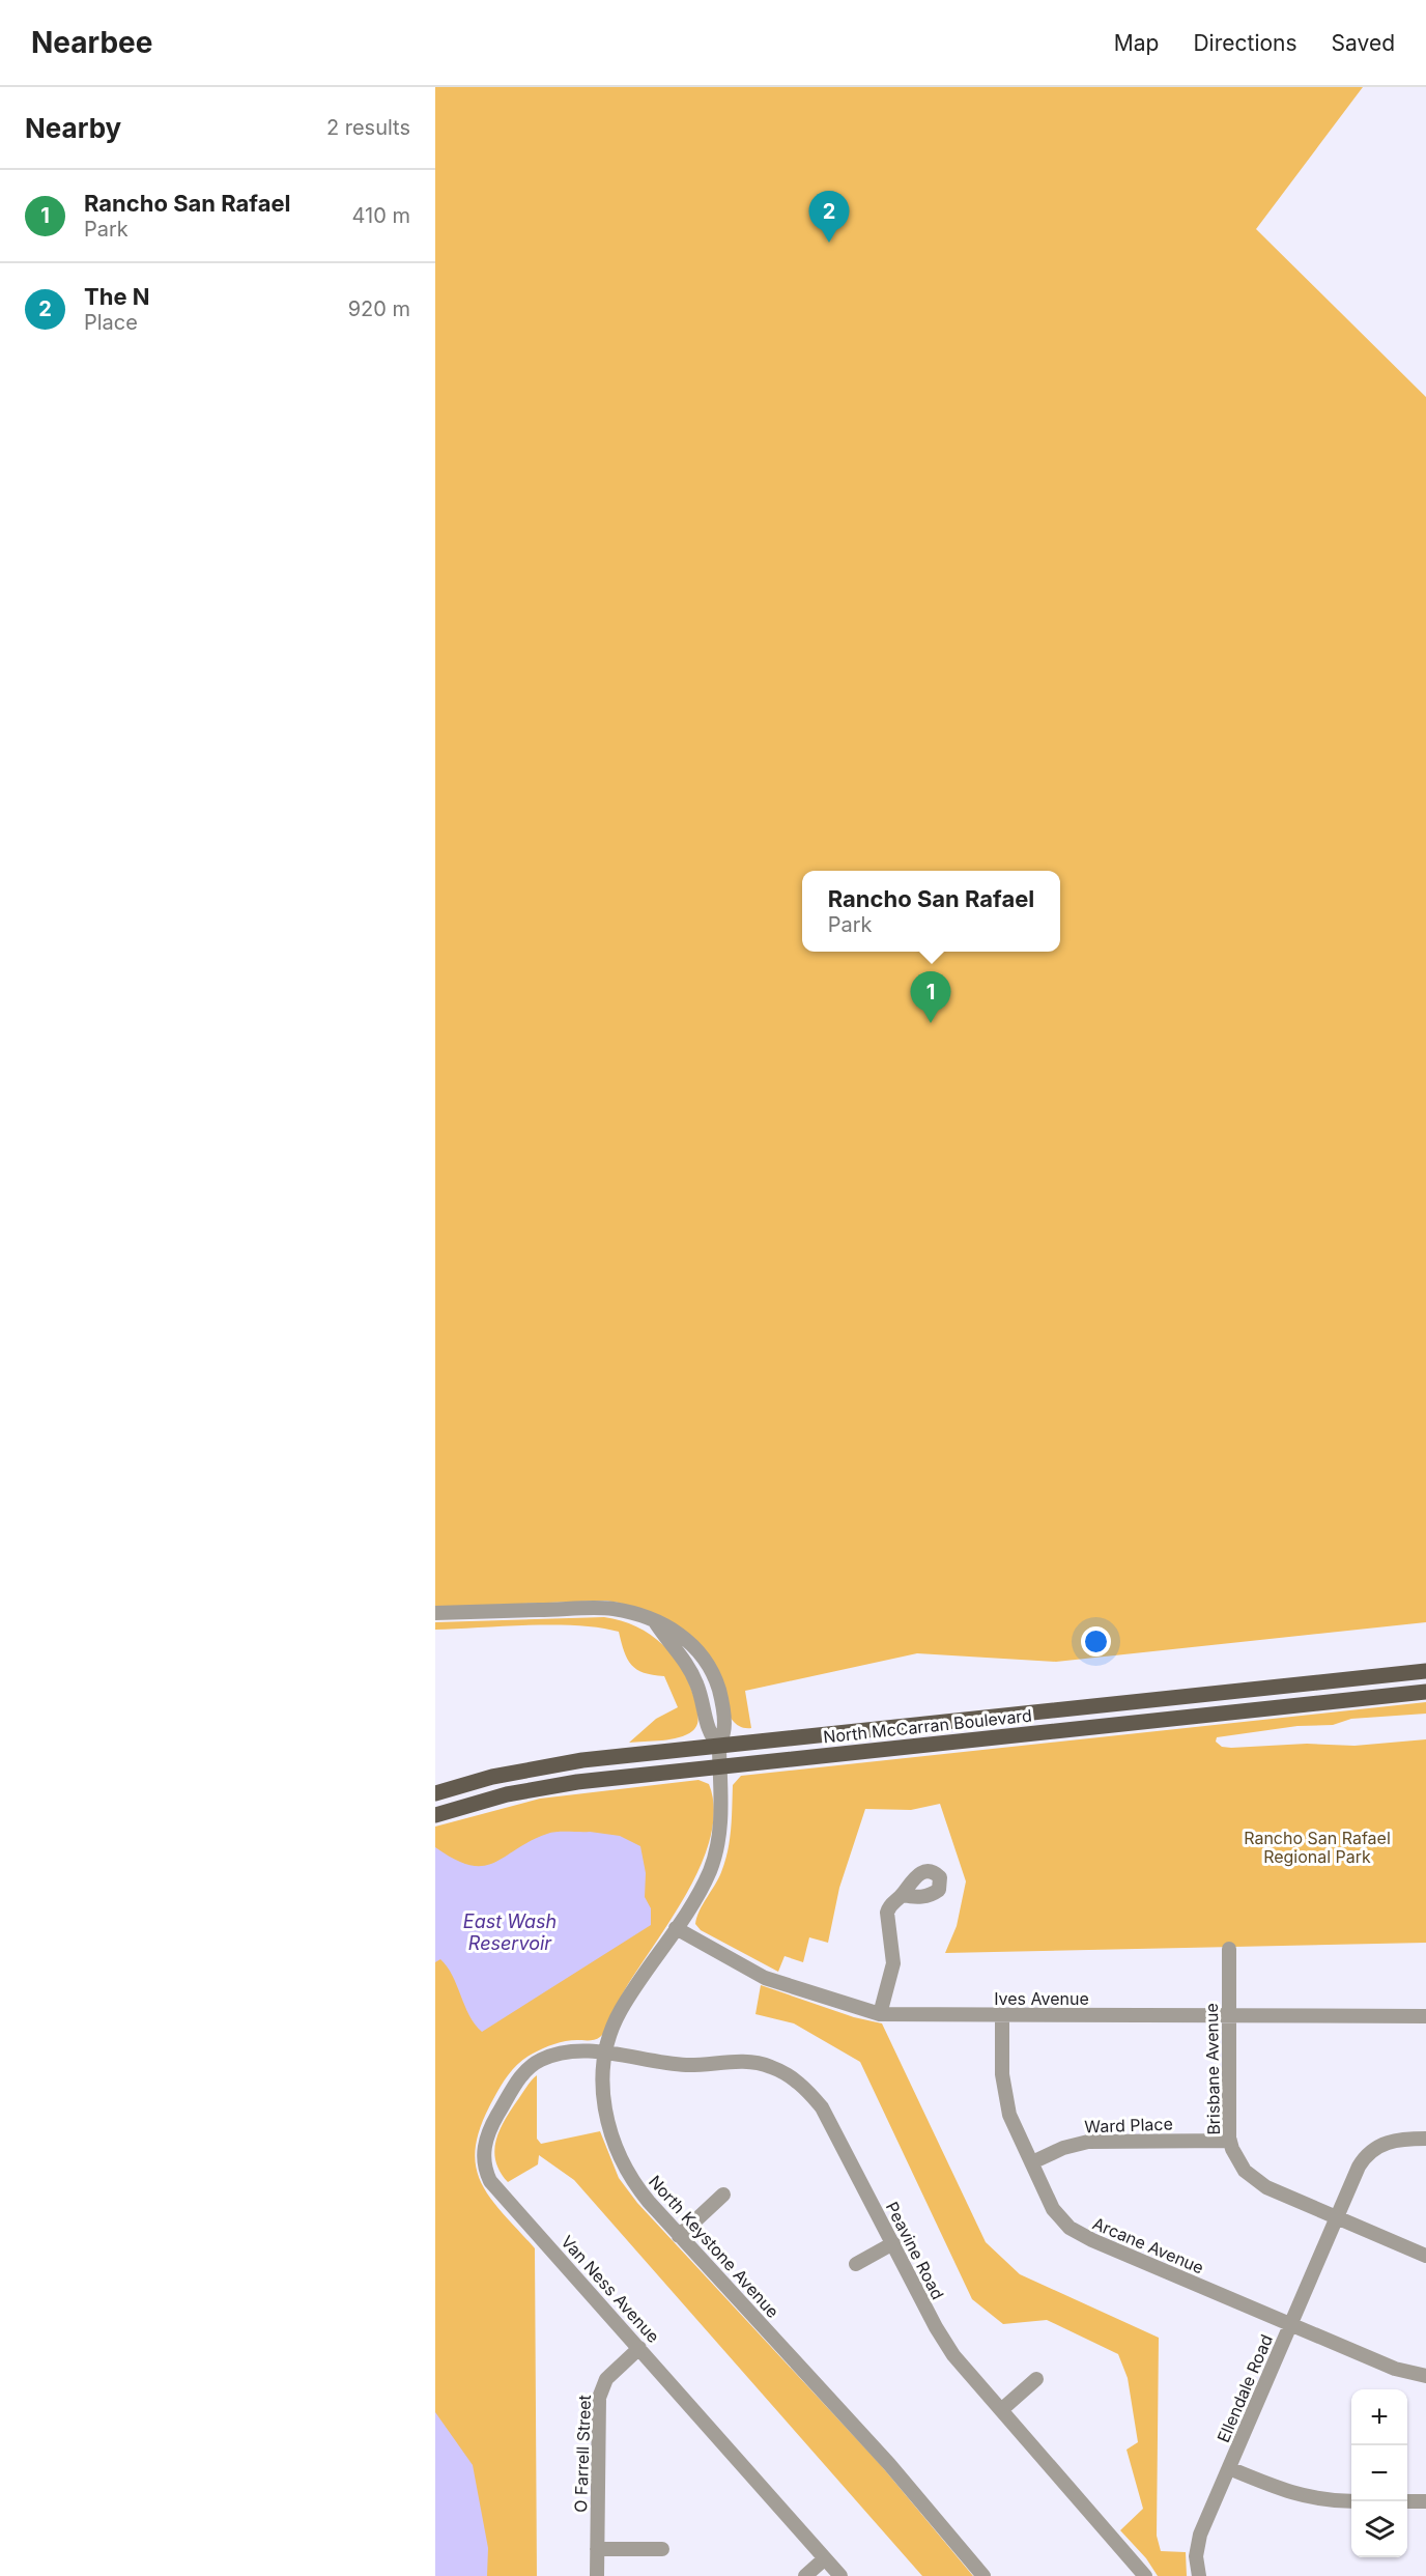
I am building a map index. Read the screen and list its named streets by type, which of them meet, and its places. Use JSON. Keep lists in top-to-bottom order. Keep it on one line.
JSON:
{"streets":{"main road":["North McCarran Boulevard"],"street":["Ives Avenue","Brisbane Avenue","Ward Place","Arcane Avenue","North Keystone Avenue","Peavine Road","Van Ness Avenue","Ellendale Road","O Farrell Street"]},"crossings":[["North McCarran Boulevard","North Keystone Avenue"],["Ives Avenue","Brisbane Avenue"],["Ives Avenue","Arcane Avenue"],["Ives Avenue","North Keystone Avenue"],["Brisbane Avenue","Ward Place"],["Brisbane Avenue","Ellendale Road"],["Ward Place","Arcane Avenue"],["Arcane Avenue","Ellendale Road"],["North Keystone Avenue","Peavine Road"],["North Keystone Avenue","Van Ness Avenue"],["Peavine Road","Van Ness Avenue"],["Van Ness Avenue","O Farrell Street"]],"water":["East Wash Reservoir"],"parks":["Rancho San Rafael Regional Park"],"page":{"header":"Nearbee","nav":["Map","Directions","Saved"],"heading":["Nearby","2 results"],"list":[{"mark":"1","name":"Rancho San Rafael","note":"Park","value":"410 m"},{"mark":"2","name":"The N","note":"Place","value":"920 m"}],"pins":["2","1"],"popup":["Rancho San Rafael","Park"],"map_buttons":["+","−"]}}
